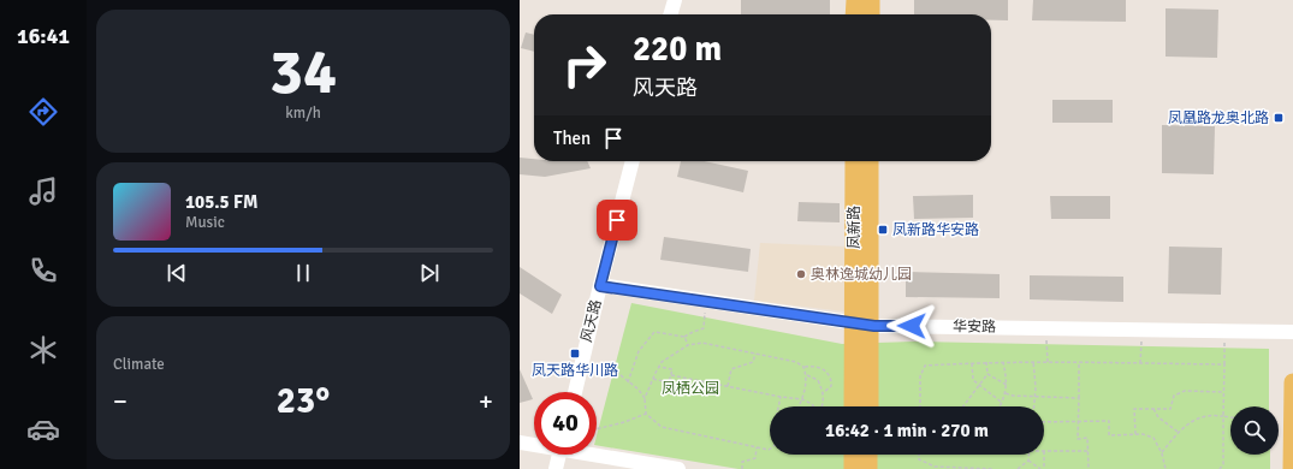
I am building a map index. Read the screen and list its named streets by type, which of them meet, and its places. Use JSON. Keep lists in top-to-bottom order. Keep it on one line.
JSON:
{"streets":{"main road":["凤新路"],"street":["风天路","华安路"]},"crossings":[["凤新路","华安路"],["风天路","华安路"]],"parks":["凤栖公园"],"places":{"transit":["凤凰路龙奥北路","凤新路华安路","凤天路华川路"],"other":["奥林逸城幼儿园"]},"page":{"tabs":"16:41","tile":[["34","km/h"],"Climate"],"turn":["220 m","风天路"],"then":"Then","song":["105.5 FM","Music"],"heat":["−","23°","+"],"limit":"40","trip":"16:42 · 1 min · 270 m"}}
